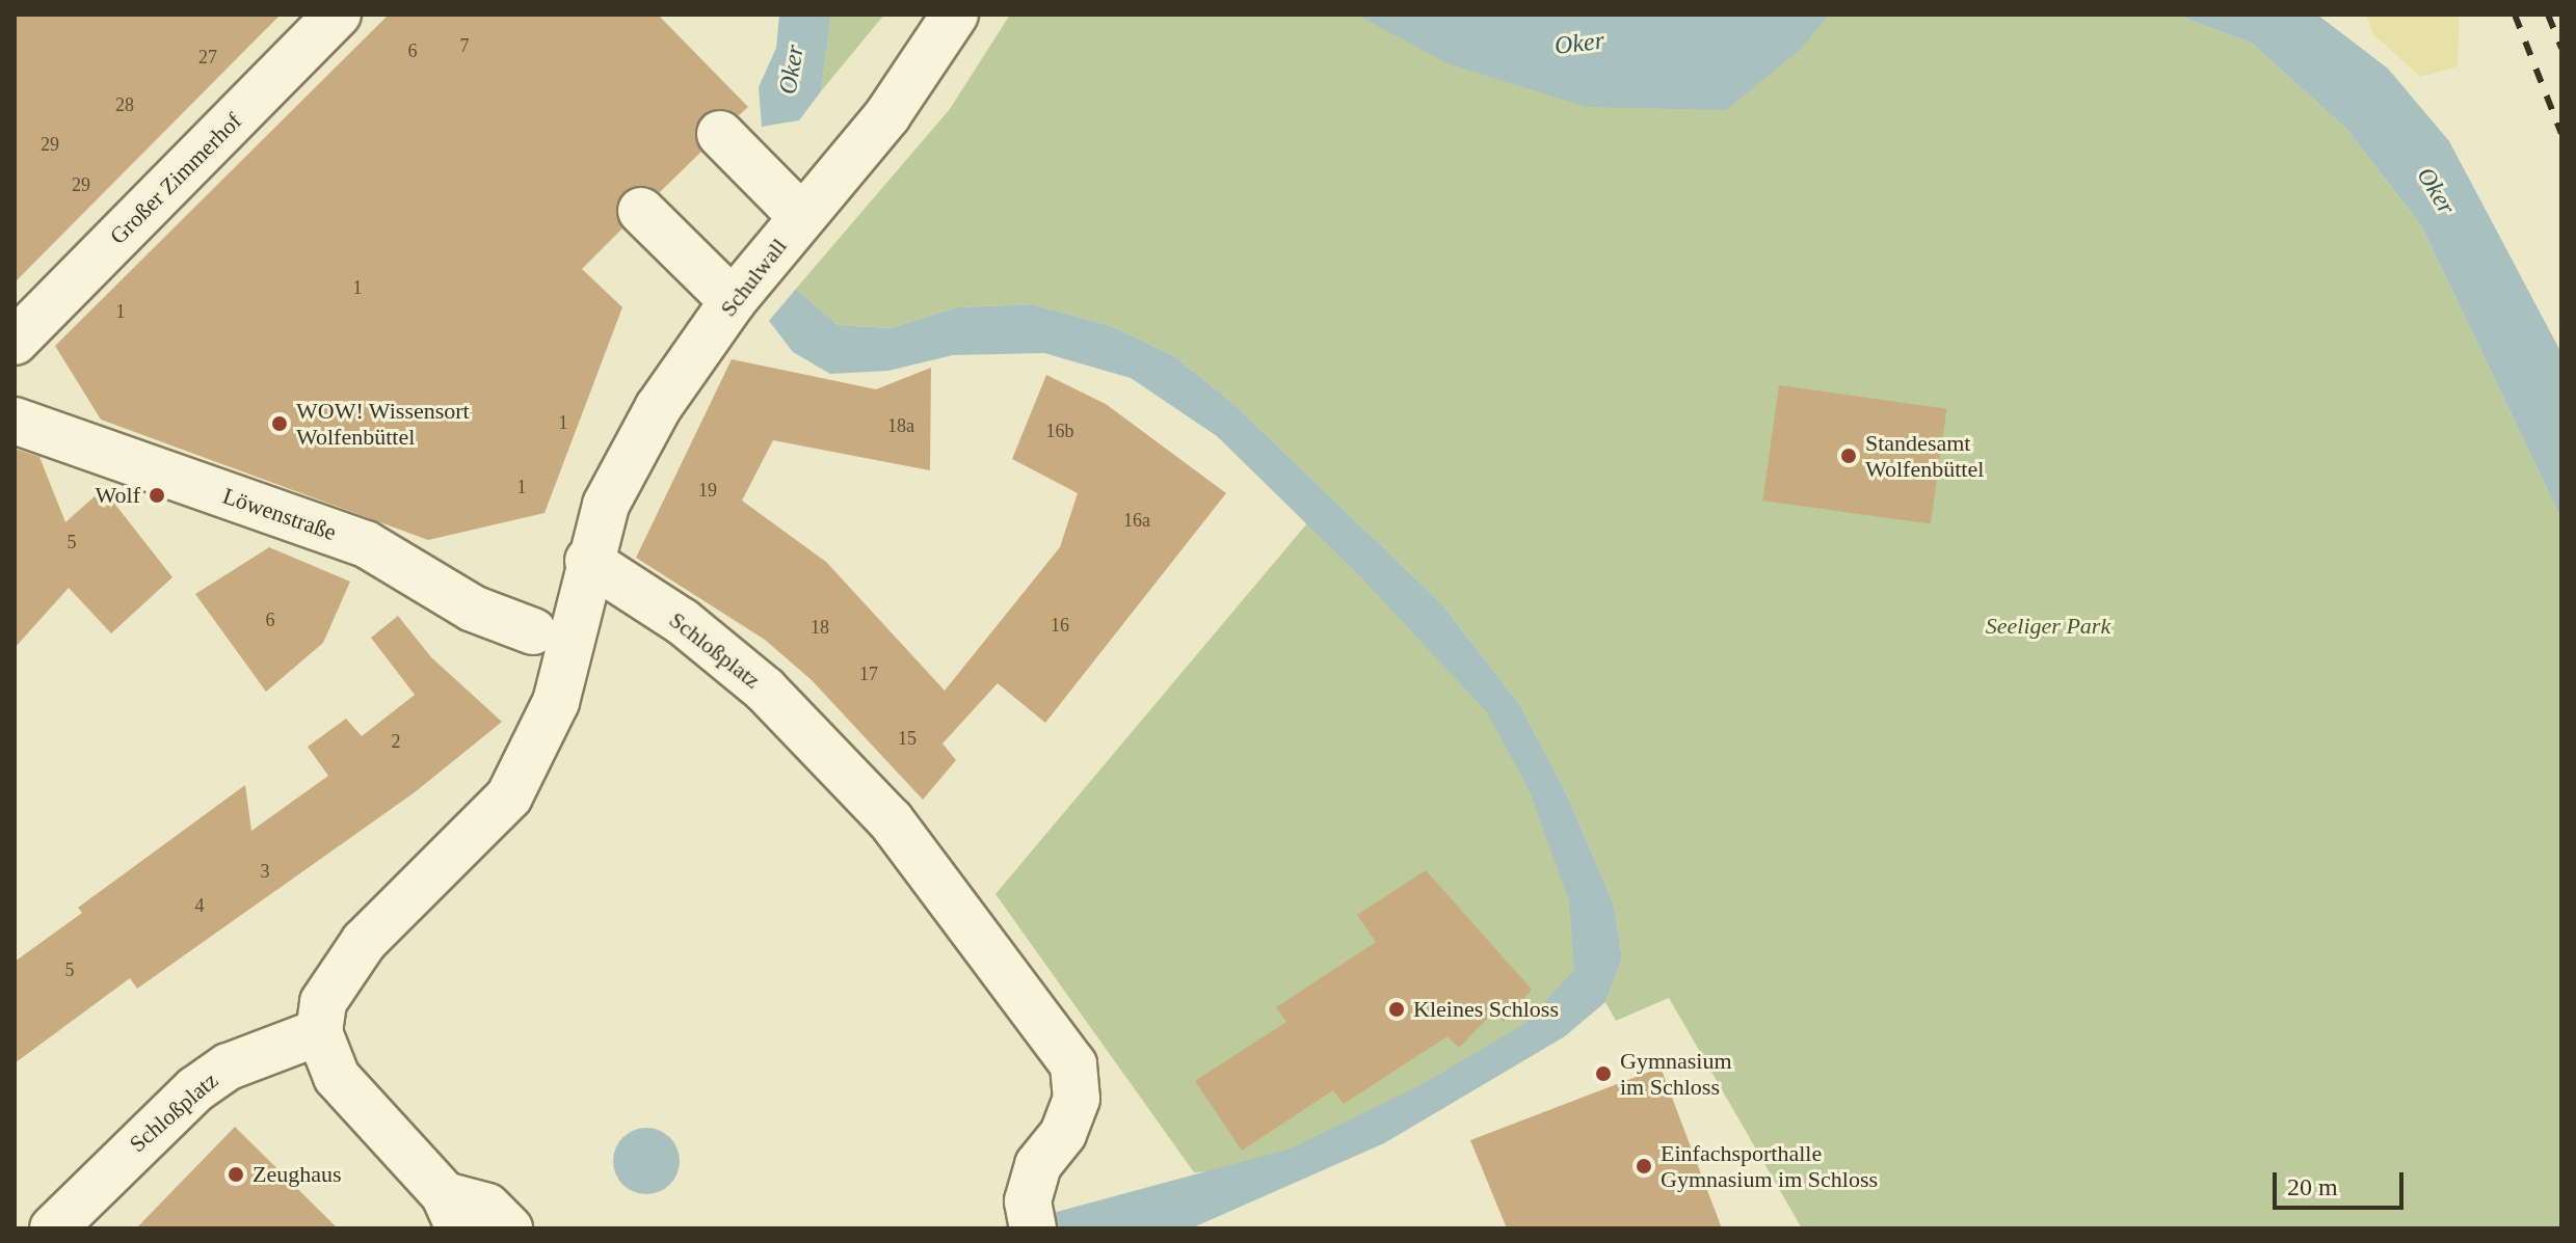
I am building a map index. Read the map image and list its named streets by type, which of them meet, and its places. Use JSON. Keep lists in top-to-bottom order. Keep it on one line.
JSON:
{"streets":{"street":["Großer Zimmerhof","Schulwall","Löwenstraße","Schloßplatz"]},"crossings":[["Schulwall","Schloßplatz"]],"water":["Oker"],"parks":["Seeliger Park"],"places":["WOW! Wissensort Wolfenbüttel","Standesamt Wolfenbüttel","Wolf","Kleines Schloss","Gymnasium im Schloss","Einfachsporthalle Gymnasium im Schloss","Zeughaus"],"house_numbers":["7","6","27","28","29","29","1","1","1","18a","16b","1","19","16a","5","6","16","18","17","15","2","3","4","5"],"scale_bar":"20 m"}
